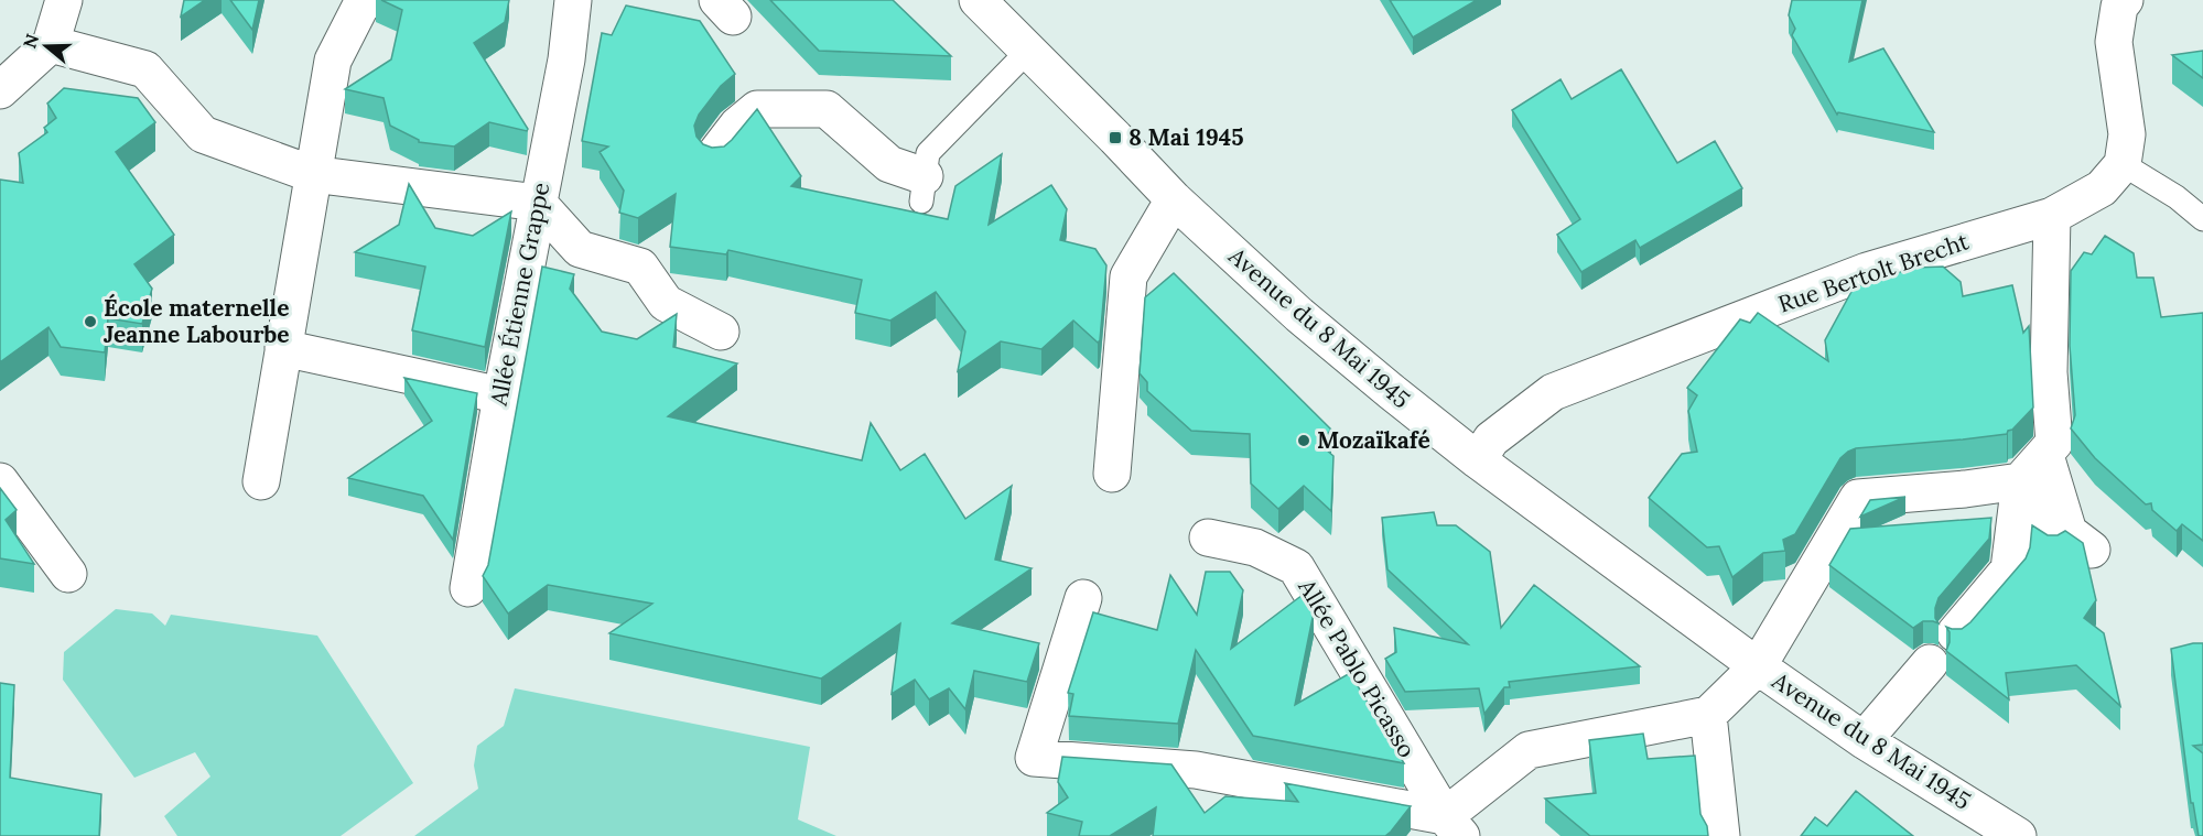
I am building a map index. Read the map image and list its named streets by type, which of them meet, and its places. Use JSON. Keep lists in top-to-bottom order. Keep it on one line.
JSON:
{"streets":{"street":["Rue Bertolt Brecht","Allée Étienne Grappe","Avenue du 8 Mai 1945","Allée Pablo Picasso"]},"crossings":[["Rue Bertolt Brecht","Avenue du 8 Mai 1945"]],"places":{"transit":["8 Mai 1945"],"other":["École maternelle Jeanne Labourbe","Mozaïkafé"]},"north":"left"}
